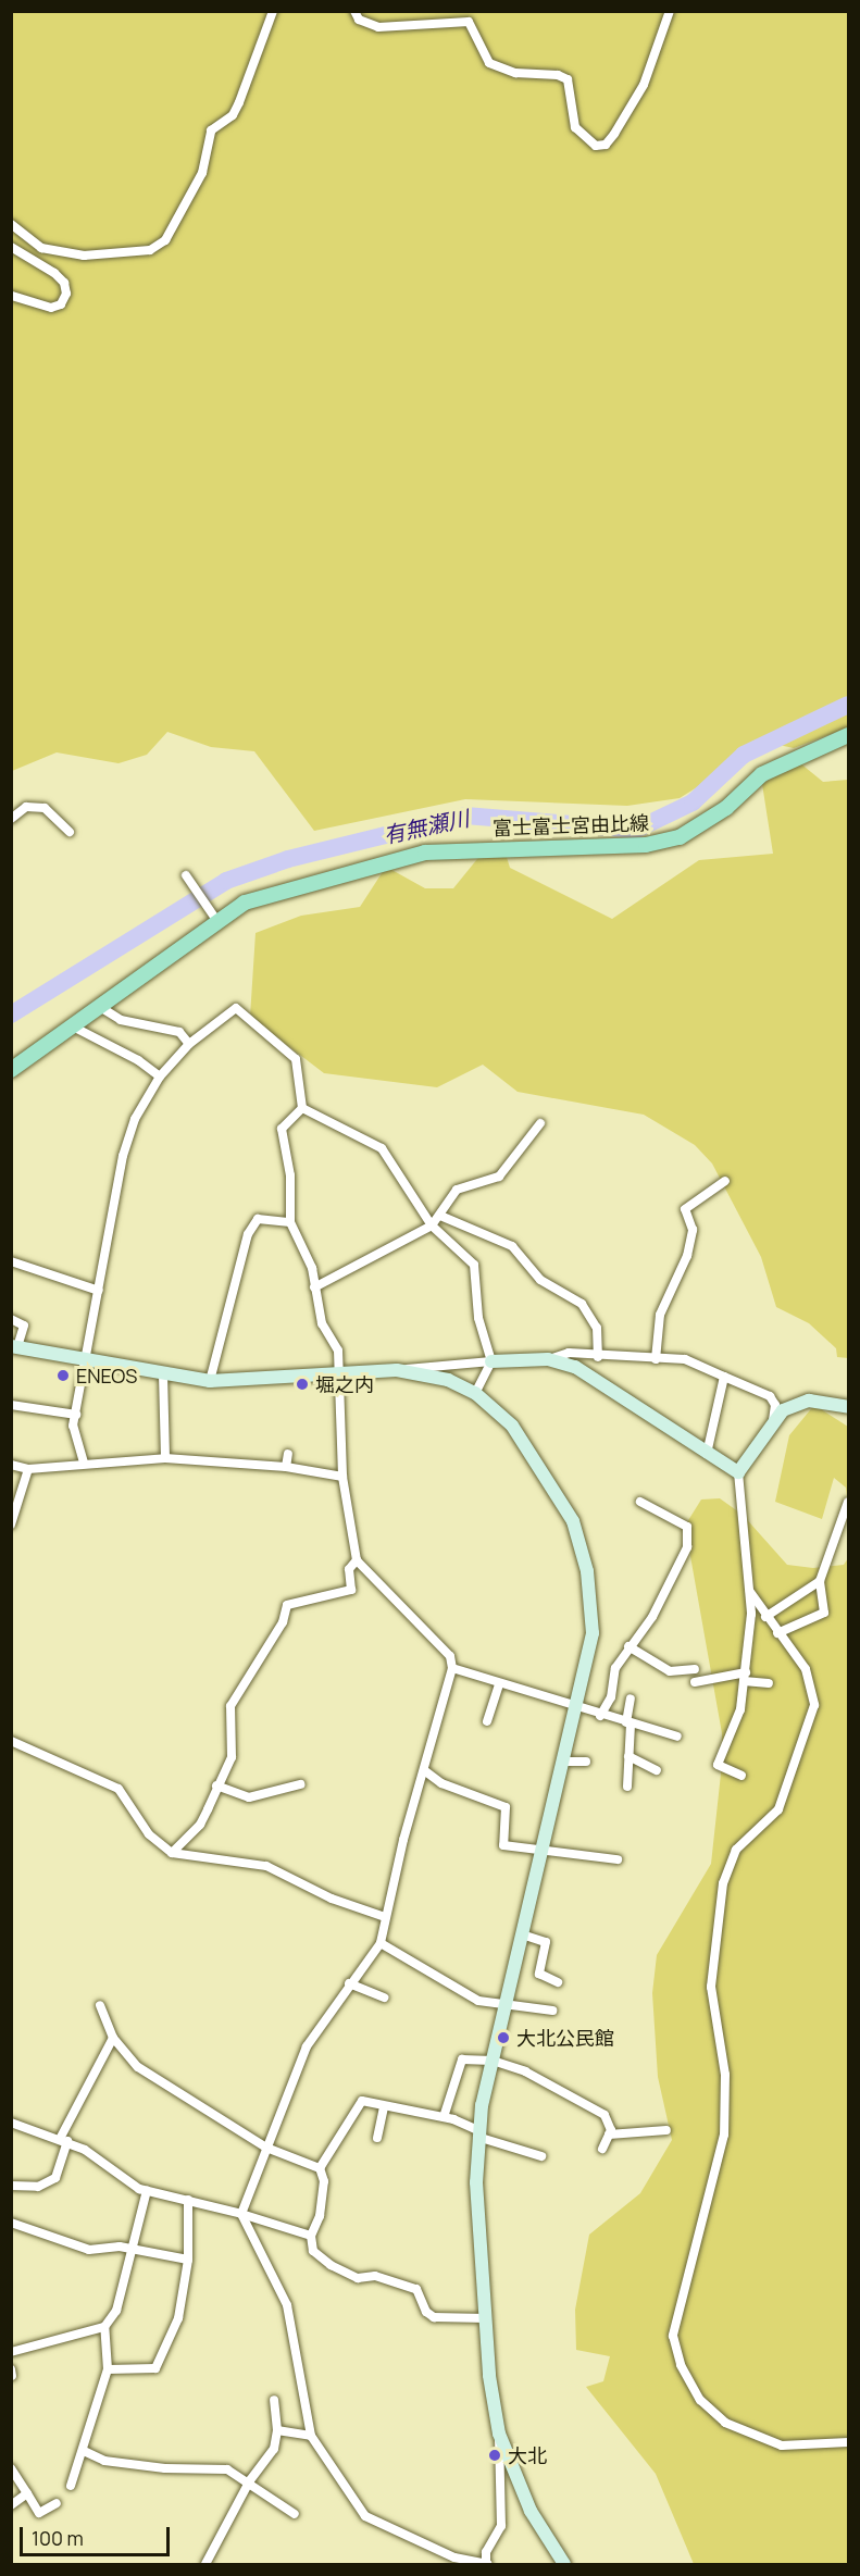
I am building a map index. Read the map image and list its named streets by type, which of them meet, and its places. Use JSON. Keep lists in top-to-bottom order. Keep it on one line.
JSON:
{"streets":{"main road":["富士富士宮由比線"]},"water":["有無瀬川"],"places":["ENEOS","堀之内","大北公民館","大北"],"scale_bar":"100 m"}
